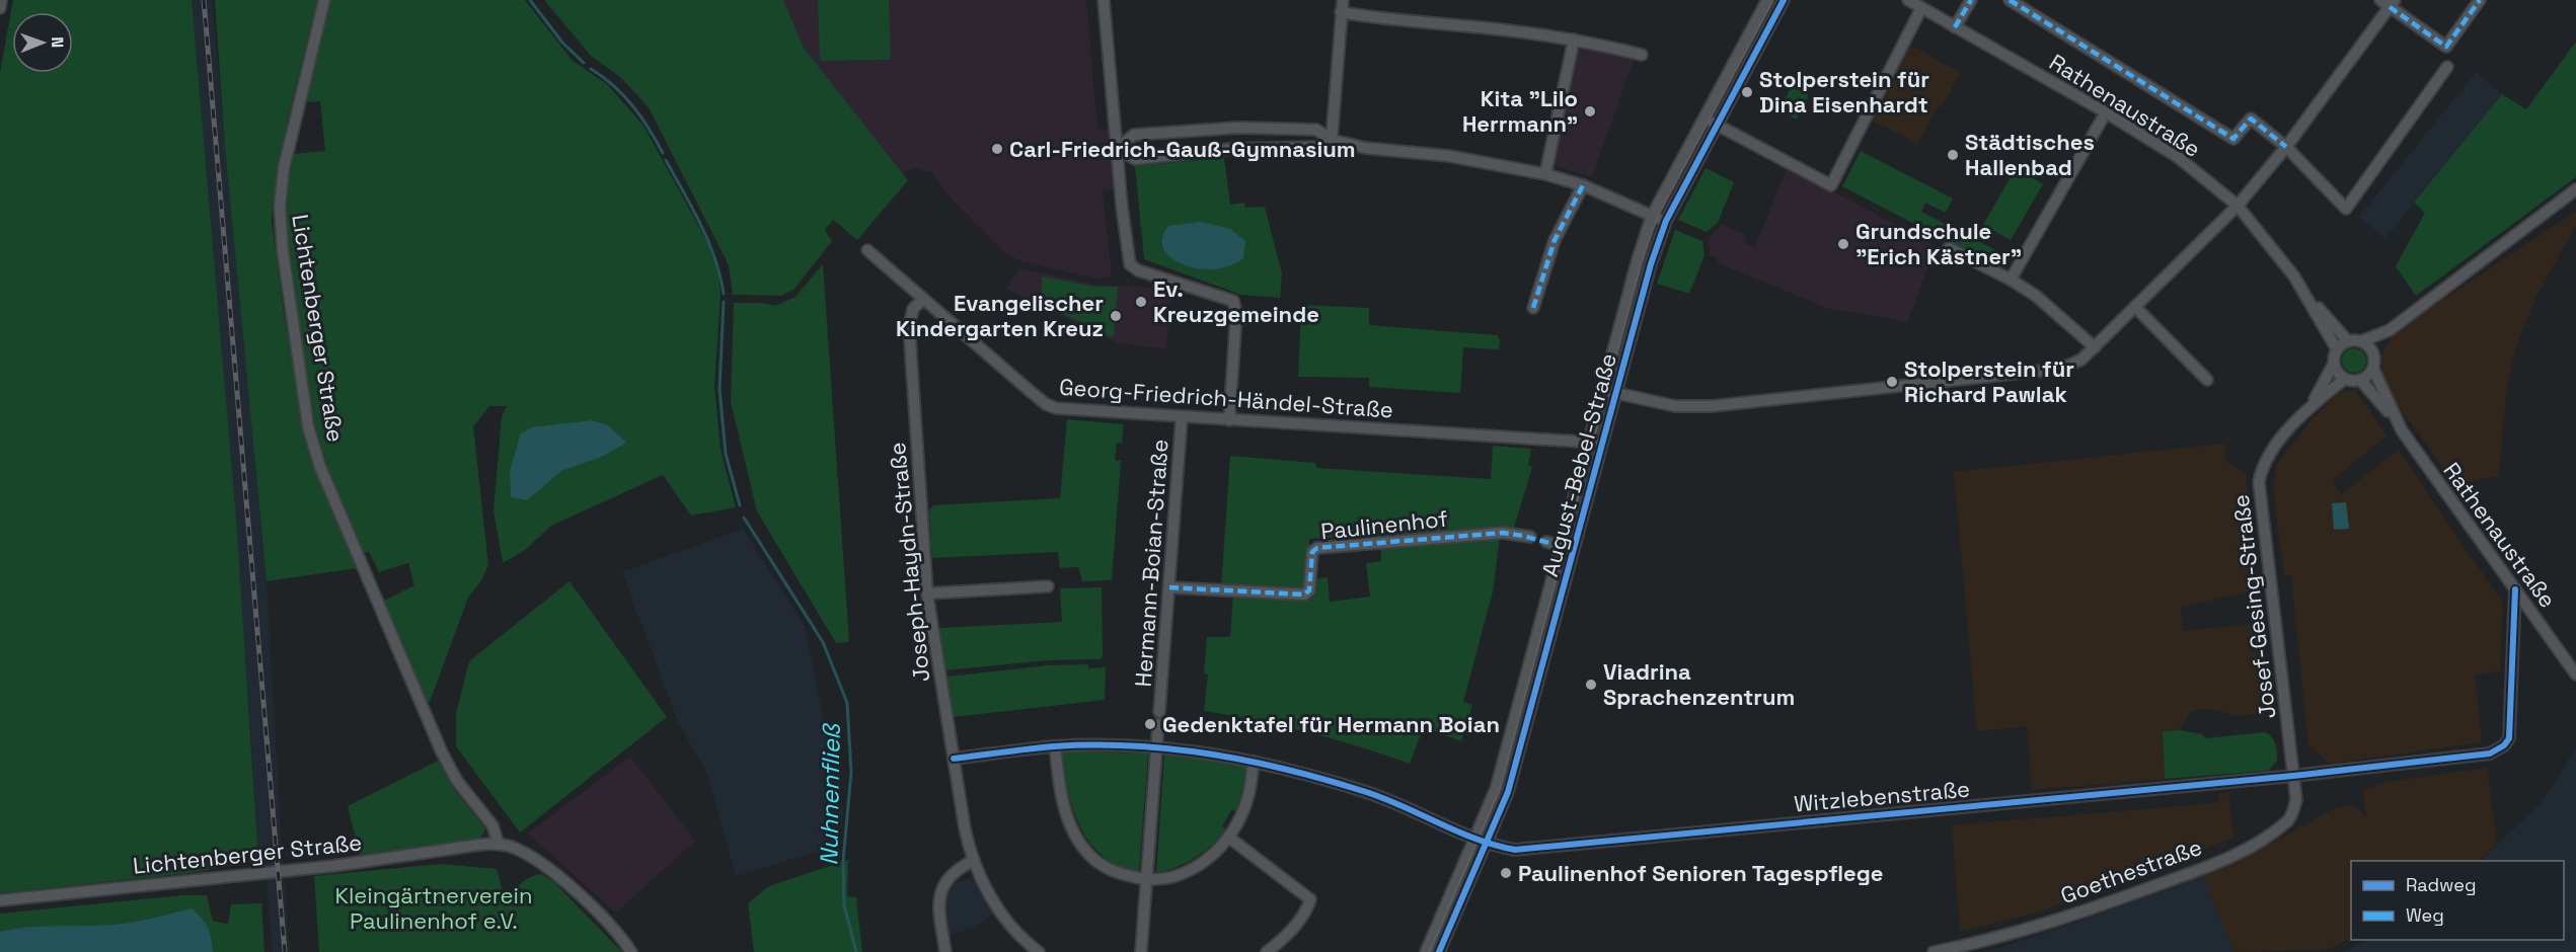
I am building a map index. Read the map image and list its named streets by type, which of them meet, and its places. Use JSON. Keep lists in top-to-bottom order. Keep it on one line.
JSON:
{"streets":{"street":["Rathenaustraße","Lichtenberger Straße","Georg-Friedrich-Händel-Straße","August-Bebel-Straße","Paulinenhof","Joseph-Haydn-Straße","Hermann-Boian-Straße","Josef-Gesing-Straße","Witzlebenstraße","Goethestraße"]},"crossings":[["Rathenaustraße","Josef-Gesing-Straße"],["Rathenaustraße","Witzlebenstraße"],["Georg-Friedrich-Händel-Straße","August-Bebel-Straße"],["Georg-Friedrich-Händel-Straße","Joseph-Haydn-Straße"],["Georg-Friedrich-Händel-Straße","Hermann-Boian-Straße"],["August-Bebel-Straße","Witzlebenstraße"],["Paulinenhof","Hermann-Boian-Straße"],["Joseph-Haydn-Straße","Witzlebenstraße"],["Hermann-Boian-Straße","Witzlebenstraße"],["Josef-Gesing-Straße","Witzlebenstraße"],["Josef-Gesing-Straße","Goethestraße"],["Witzlebenstraße","Goethestraße"]],"water":["Nuhnenfließ"],"parks":["Kleingärtnerverein Paulinenhof e.V."],"places":["Stolperstein für Dina Eisenhardt","Kita \"Lilo Herrmann\"","Carl-Friedrich-Gauß-Gymnasium","Städtisches Hallenbad","Grundschule \"Erich Kästner\"","Ev. Kreuzgemeinde","Evangelischer Kindergarten Kreuz","Stolperstein für Richard Pawlak","Viadrina Sprachenzentrum","Gedenktafel für Hermann Boian","Paulinenhof Senioren Tagespflege"],"legend":["Radweg","Weg"],"north":"right"}
